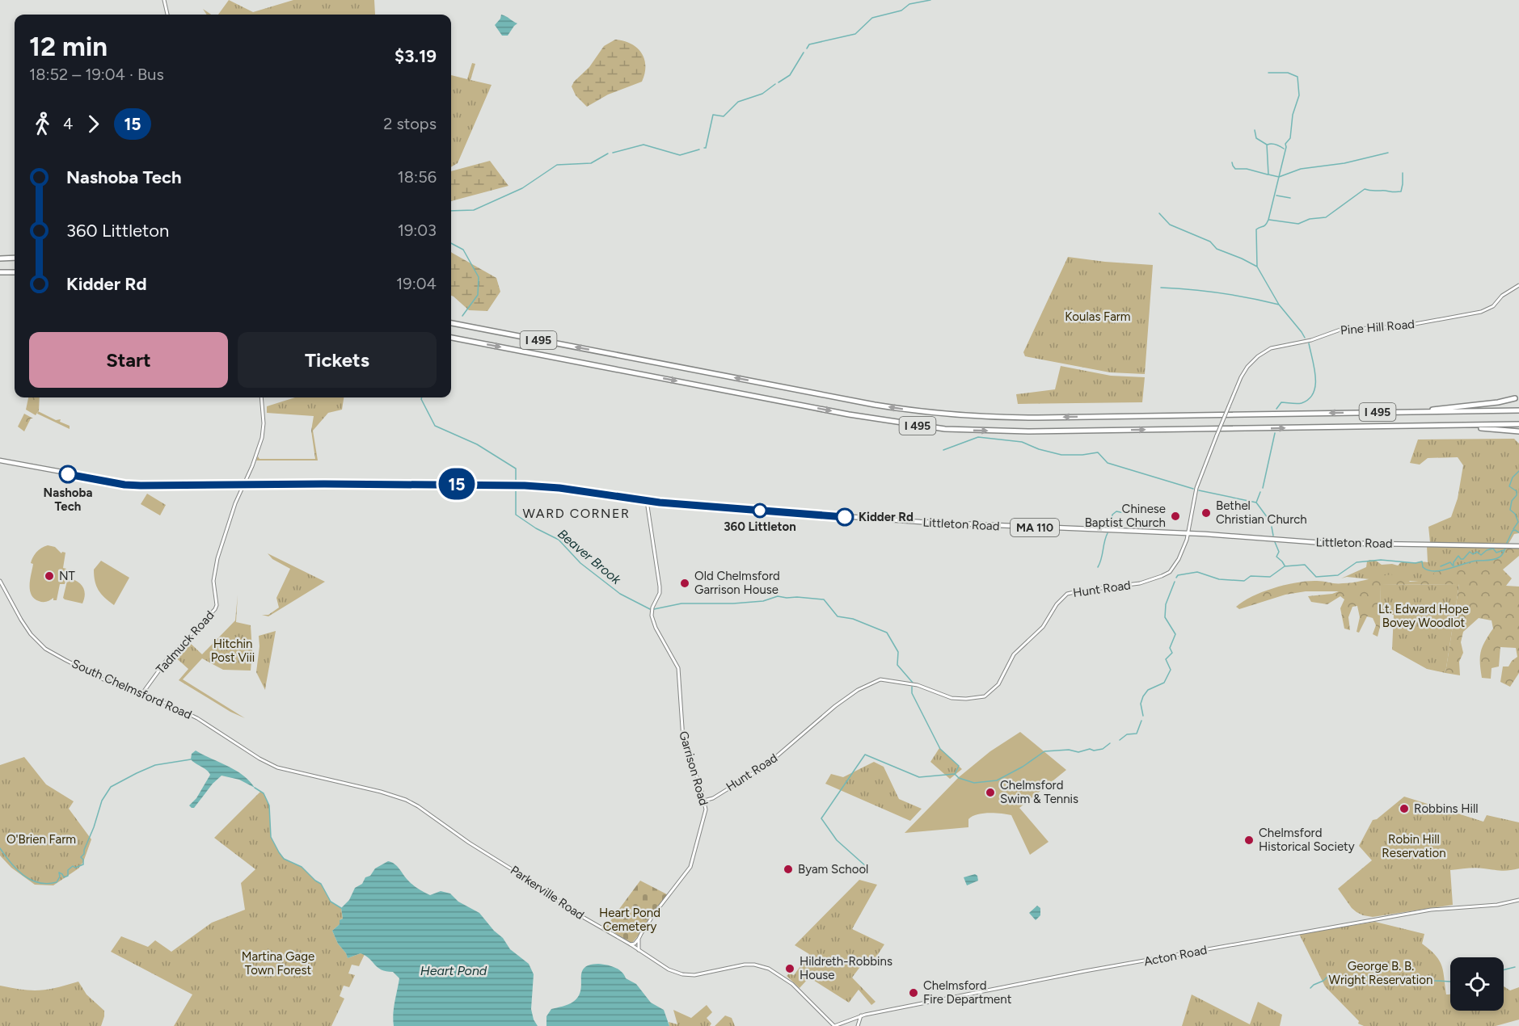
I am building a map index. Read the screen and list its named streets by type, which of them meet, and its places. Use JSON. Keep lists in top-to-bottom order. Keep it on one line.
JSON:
{"streets":{"highway":["I 495"],"main road":["Littleton Road","MA 110"],"street":["Pine Hill Road","Hunt Road","Tadmuck Road","South Chelmsford Road","Garrison Road","Parkerville Road","Acton Road"]},"crossings":[["Pine Hill Road","Hunt Road"],["Littleton Road","Hunt Road"],["Littleton Road","Tadmuck Road"],["Littleton Road","Garrison Road"],["Hunt Road","Garrison Road"],["Tadmuck Road","South Chelmsford Road"],["South Chelmsford Road","Parkerville Road"],["Garrison Road","Parkerville Road"],["Parkerville Road","Acton Road"]],"districts":["WARD CORNER"],"water":["Beaver Brook","Heart Pond"],"parks":["Koulas Farm","Lt. Edward Hope Bovey Woodlot","Hitchin Post Viii","O'Brien Farm","Robin Hill Reservation","Heart Pond Cemetery","Martina Gage Town Forest","George B. B. Wright Reservation"],"places":["Nashoba Tech","360 Littleton","Bethel Christian Church","Chinese Baptist Church","Kidder Rd","NT","Old Chelmsford Garrison House","Chelmsford Swim & Tennis","Robbins Hill","Chelmsford Historical Society","Byam School","Hildreth-Robbins House","Chelmsford Fire Department"],"lines":["bus line 15"],"page":{"on_map":"15","heading":["12 min","18:52 – 19:04 · Bus","$3.19"],"legs":["4","15","2 stops"],"list":[{"name":"Nashoba Tech","value":"18:56"},{"name":"360 Littleton","value":"19:03"},{"name":"Kidder Rd","value":"19:04"}],"buttons":["Start","Tickets"]}}
